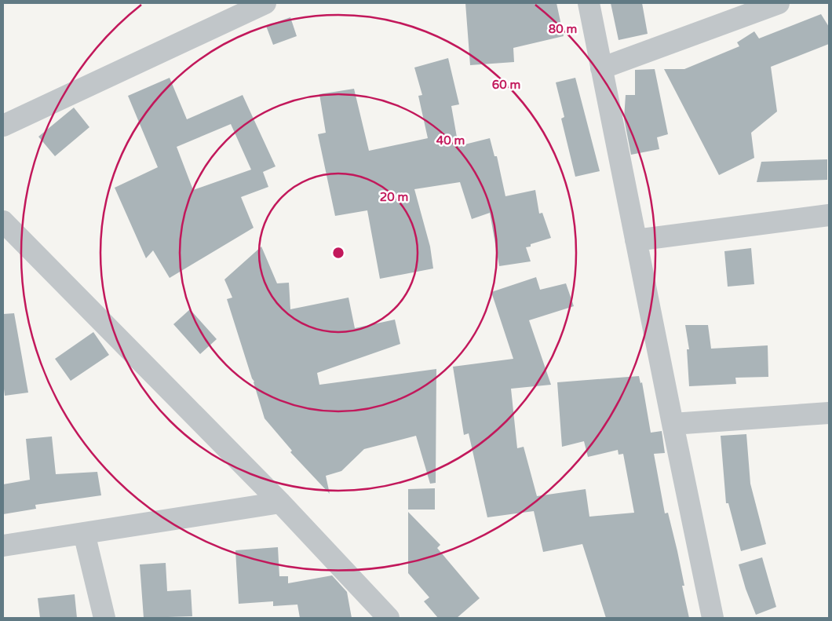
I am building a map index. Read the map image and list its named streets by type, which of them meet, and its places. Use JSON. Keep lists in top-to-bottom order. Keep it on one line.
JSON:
{"rings":["80 m","60 m","40 m","20 m"]}
